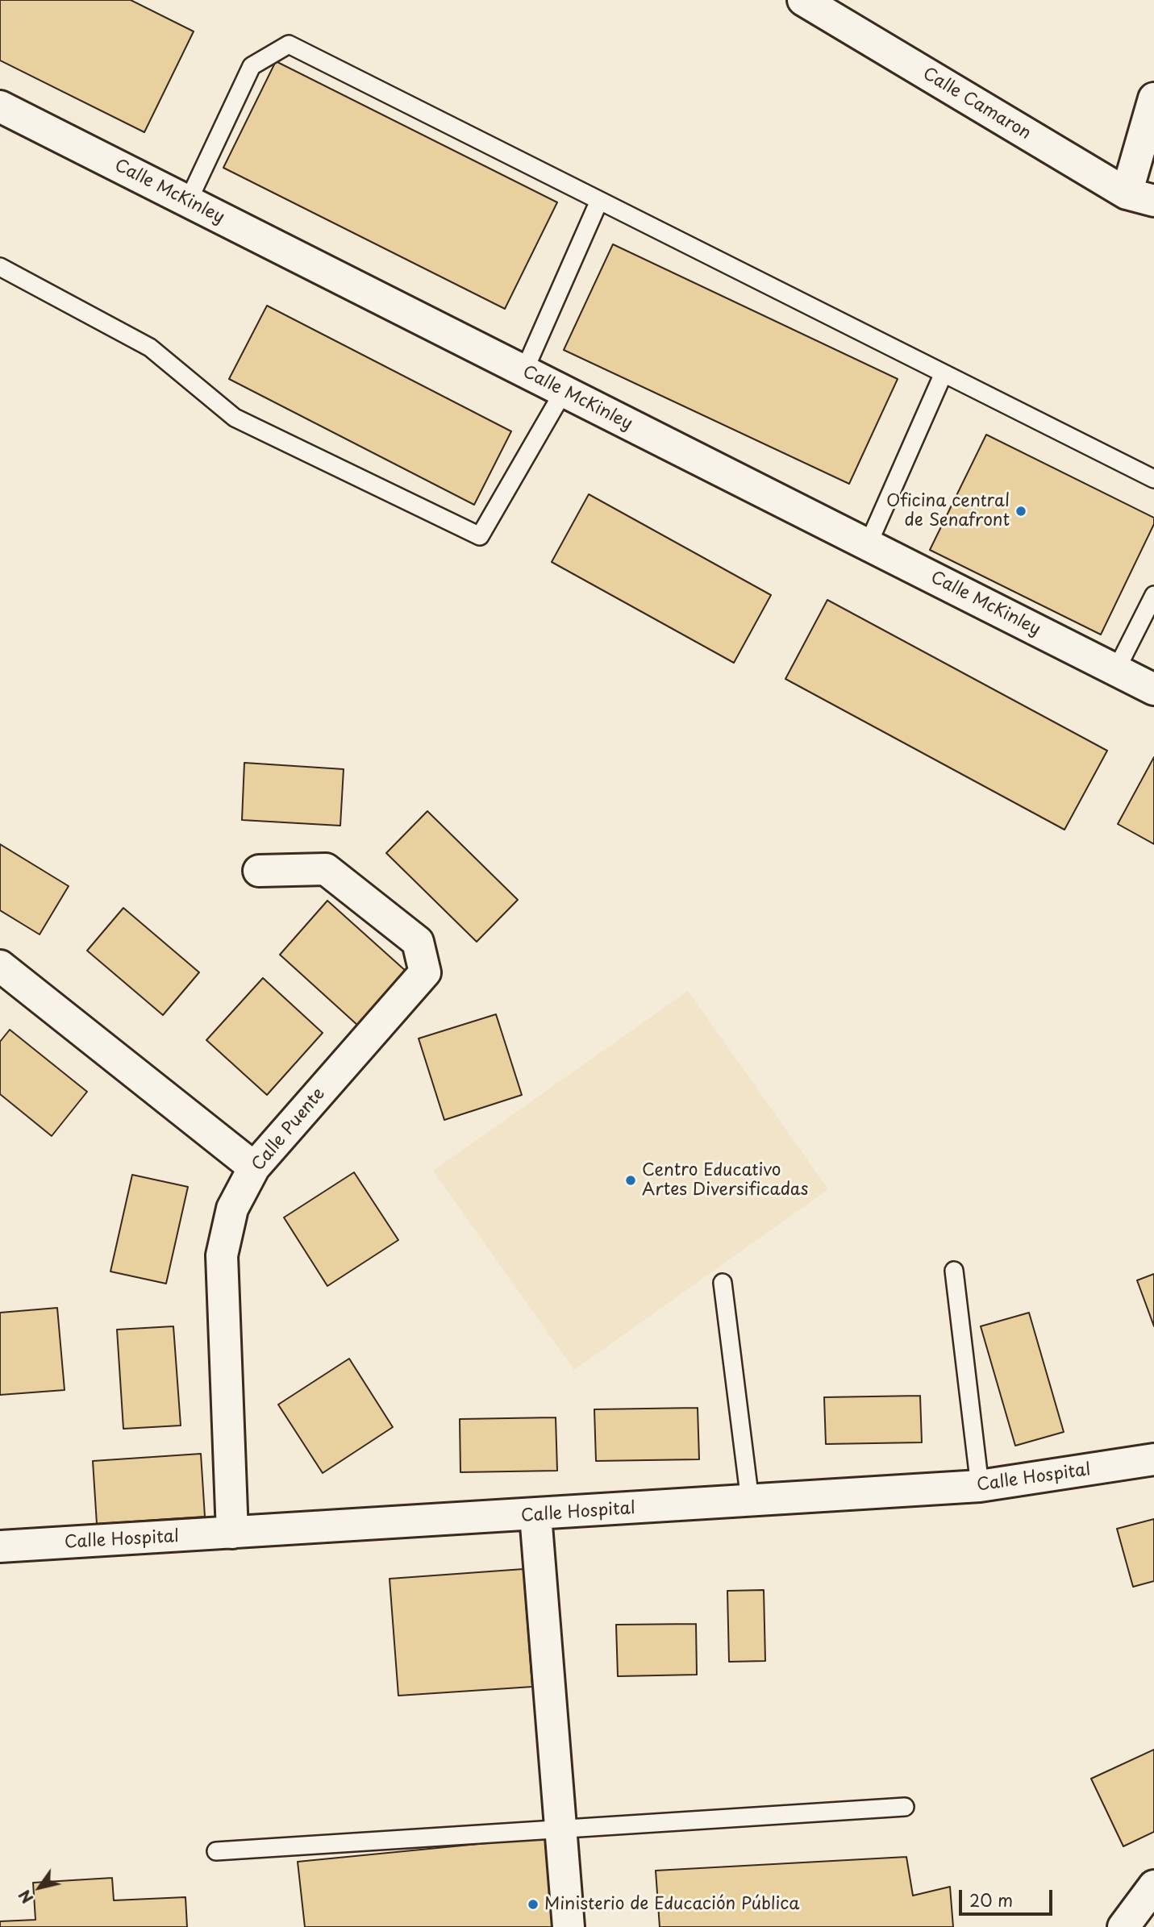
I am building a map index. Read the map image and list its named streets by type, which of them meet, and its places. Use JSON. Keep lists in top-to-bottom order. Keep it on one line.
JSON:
{"streets":{"street":["Calle Camaron","Calle McKinley","Calle Puente","Calle Hospital"]},"crossings":[["Calle Puente","Calle Hospital"]],"places":["Oficina central de Senafront","Centro Educativo Artes Diversificadas","Ministerio de Educación Pública"],"scale_bar":"20 m","north":"bottom left"}
